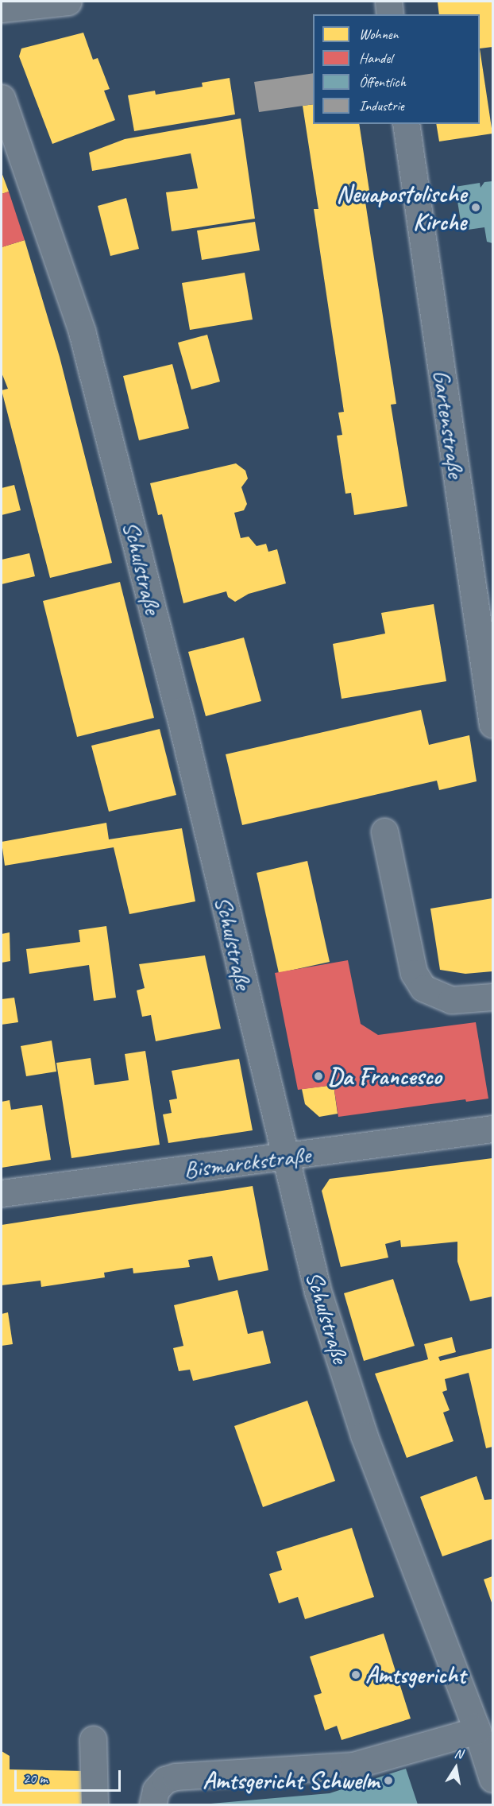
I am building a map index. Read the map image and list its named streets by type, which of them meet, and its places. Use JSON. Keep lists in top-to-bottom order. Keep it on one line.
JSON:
{"streets":{"street":["Gartenstraße","Schulstraße","Bismarckstraße"]},"crossings":[["Schulstraße","Bismarckstraße"]],"places":["Neuapostolische Kirche","Da Francesco","Amtsgericht","Amtsgericht Schwelm"],"legend":["Wohnen","Handel","Öffentlich","Industrie"],"scale_bar":"20 m","north":"top"}
